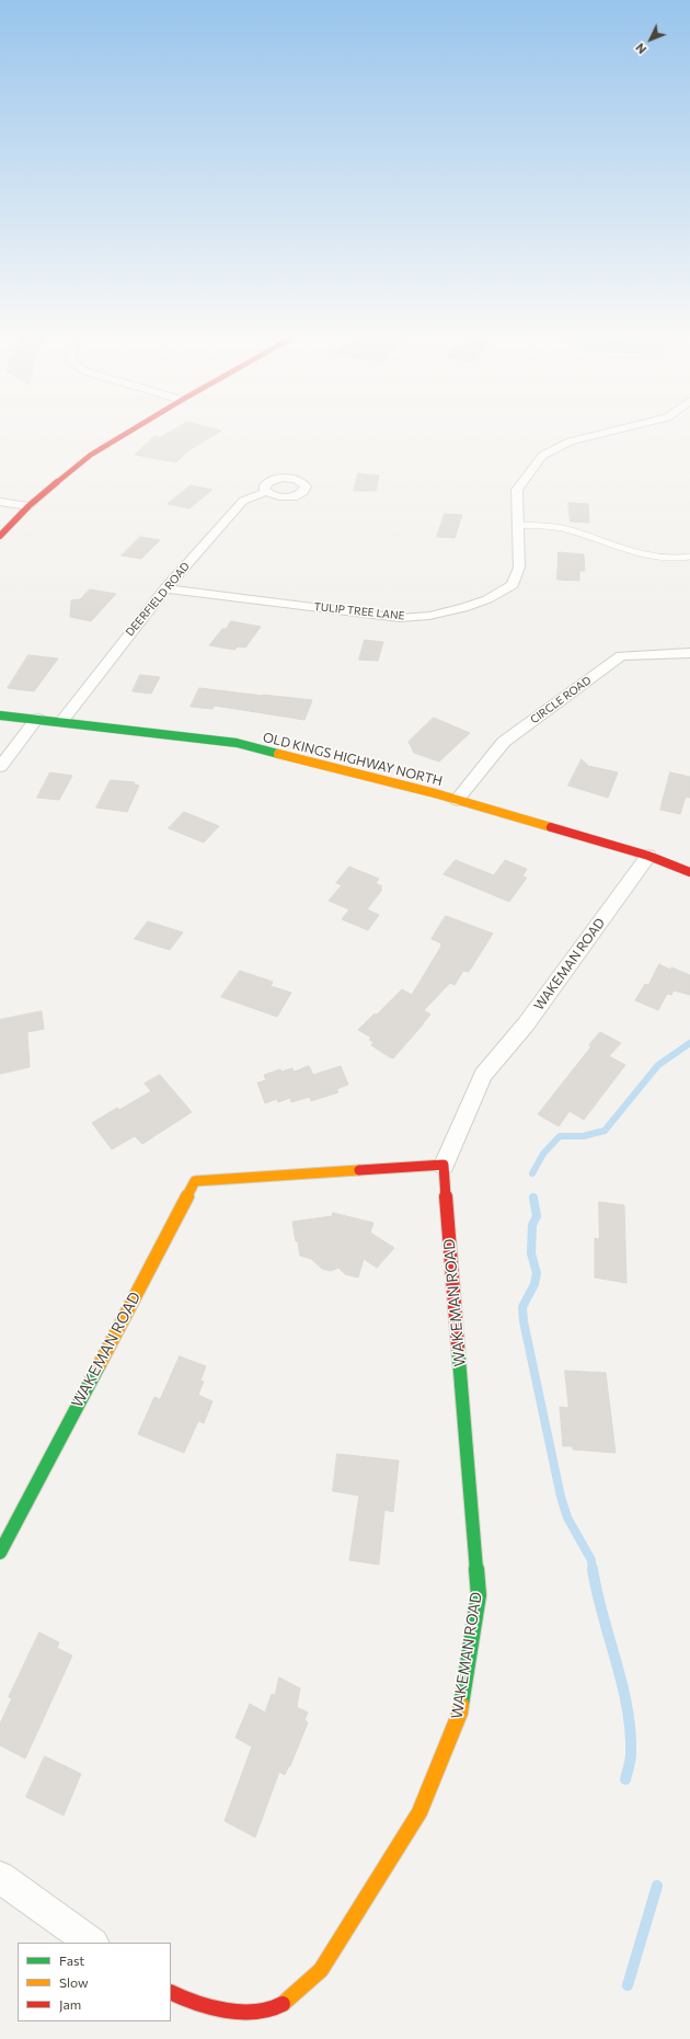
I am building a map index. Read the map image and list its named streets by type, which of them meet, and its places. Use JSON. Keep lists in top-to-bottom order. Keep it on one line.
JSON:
{"streets":{"street":["DEERFIELD ROAD","TULIP TREE LANE","CIRCLE ROAD","OLD KINGS HIGHWAY NORTH","WAKEMAN ROAD"]},"crossings":[["DEERFIELD ROAD","TULIP TREE LANE"],["DEERFIELD ROAD","OLD KINGS HIGHWAY NORTH"],["CIRCLE ROAD","OLD KINGS HIGHWAY NORTH"],["OLD KINGS HIGHWAY NORTH","WAKEMAN ROAD"]],"legend":["Fast","Slow","Jam"],"north":"bottom left"}
